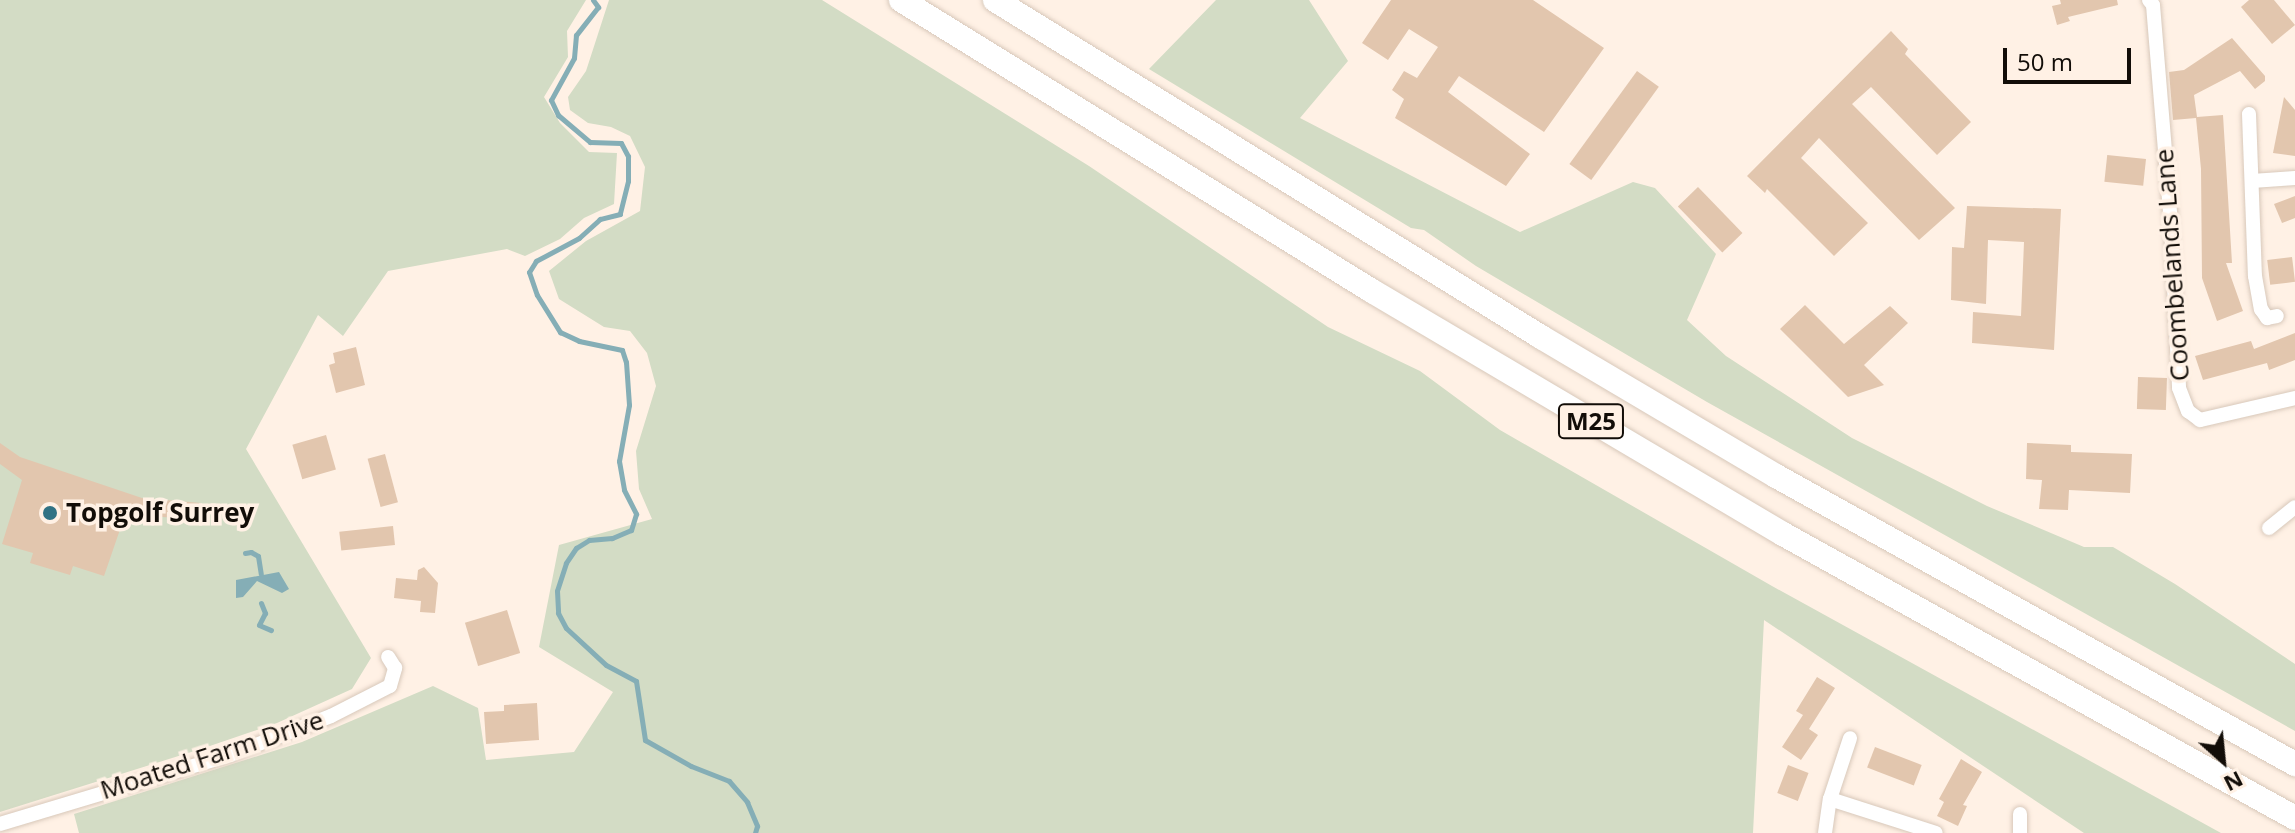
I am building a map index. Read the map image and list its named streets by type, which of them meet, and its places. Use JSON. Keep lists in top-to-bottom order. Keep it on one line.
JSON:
{"streets":{"highway":["M25"],"street":["Coombelands Lane","Moated Farm Drive"]},"places":["Topgolf Surrey"],"scale_bar":"50 m","north":"bottom right"}
